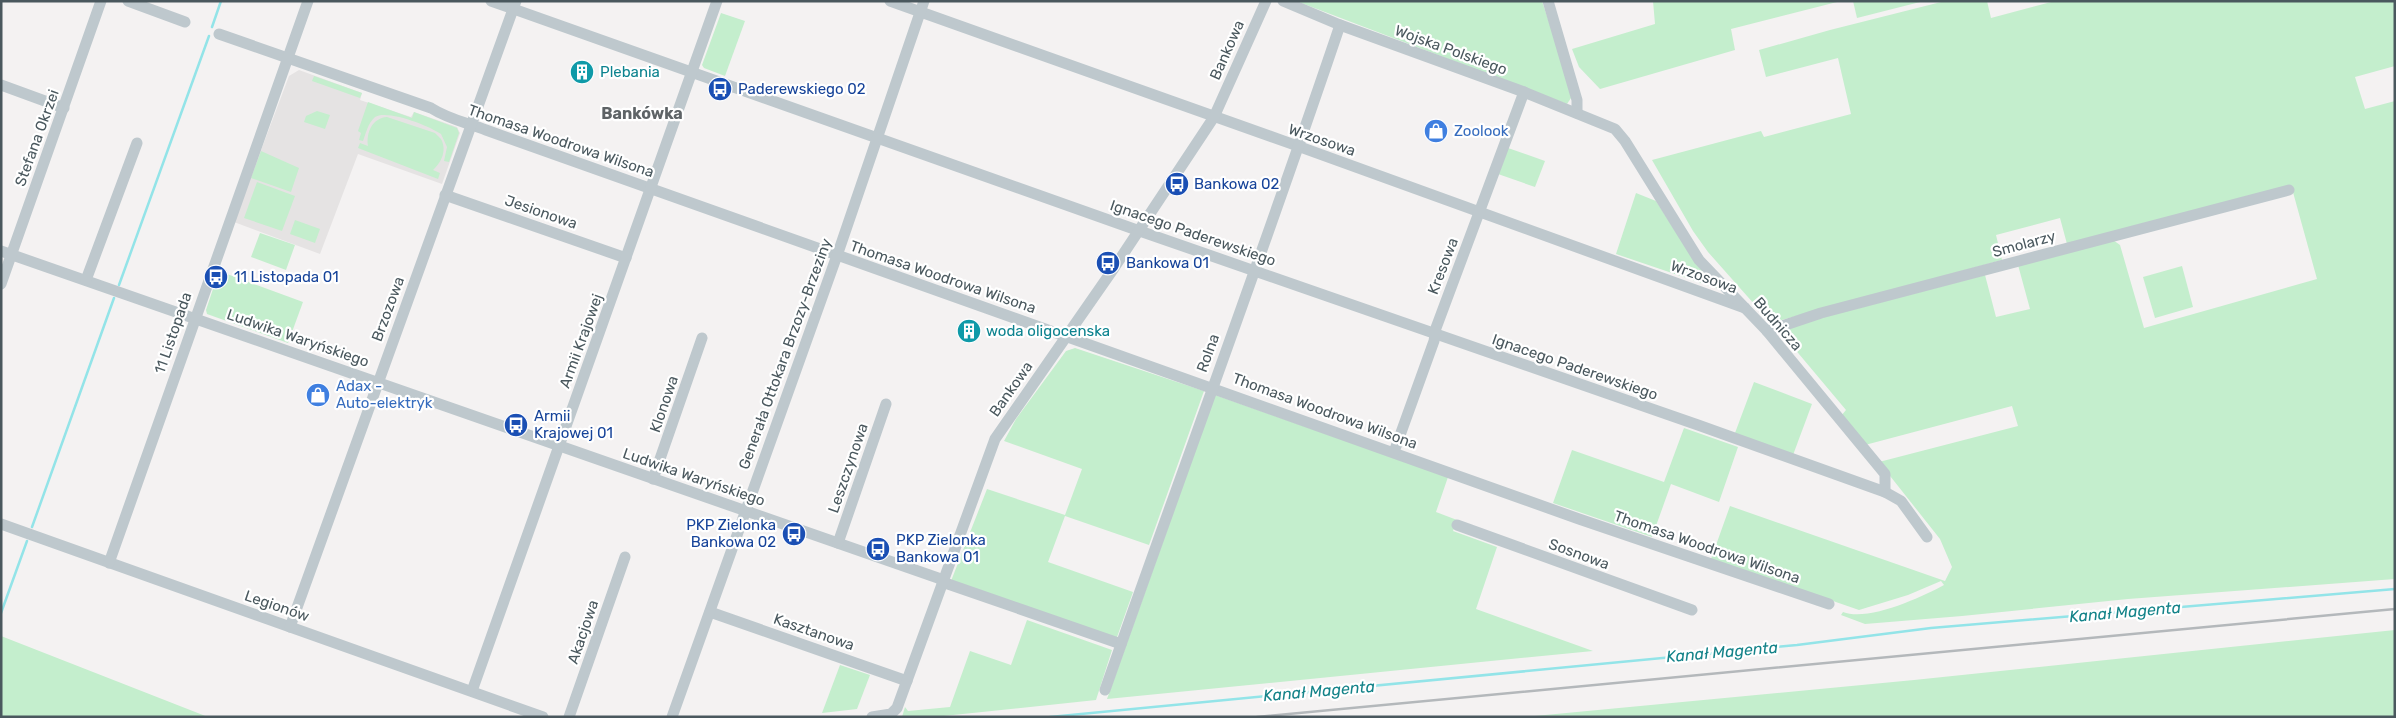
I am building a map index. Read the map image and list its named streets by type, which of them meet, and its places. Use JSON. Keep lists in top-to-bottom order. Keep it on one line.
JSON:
{"streets":{"street":["Bankowa","Wojska Polskiego","Stefana Okrzei","Wrzosowa","Thomasa Woodrowa Wilsona","Jesionowa","Ignacego Paderewskiego","Smolarzy","Kresowa","Brzozowa","Budnicza","11 Listopada","Ludwika Waryńskiego","Armii Krajowej","Rolna","Generała Ottokara Brzozy-Brzeziny","Klonowa","Leszczynowa","Sosnowa","Legionów","Akacjowa","Kasztanowa"]},"crossings":[["Bankowa","Wrzosowa"],["Bankowa","Thomasa Woodrowa Wilsona"],["Bankowa","Ignacego Paderewskiego"],["Bankowa","Ludwika Waryńskiego"],["Bankowa","Kasztanowa"],["Wojska Polskiego","Kresowa"],["Wojska Polskiego","Budnicza"],["Wojska Polskiego","Rolna"],["Stefana Okrzei","Ludwika Waryńskiego"],["Wrzosowa","Kresowa"],["Wrzosowa","Budnicza"],["Wrzosowa","Rolna"],["Wrzosowa","Generała Ottokara Brzozy-Brzeziny"],["Thomasa Woodrowa Wilsona","Kresowa"],["Thomasa Woodrowa Wilsona","Brzozowa"],["Thomasa Woodrowa Wilsona","11 Listopada"],["Thomasa Woodrowa Wilsona","Armii Krajowej"],["Thomasa Woodrowa Wilsona","Rolna"],["Thomasa Woodrowa Wilsona","Generała Ottokara Brzozy-Brzeziny"],["Jesionowa","Brzozowa"],["Jesionowa","Armii Krajowej"],["Ignacego Paderewskiego","Kresowa"],["Ignacego Paderewskiego","Brzozowa"],["Ignacego Paderewskiego","Budnicza"],["Ignacego Paderewskiego","Armii Krajowej"],["Ignacego Paderewskiego","Rolna"],["Ignacego Paderewskiego","Generała Ottokara Brzozy-Brzeziny"],["Smolarzy","Budnicza"],["Brzozowa","Ludwika Waryńskiego"],["Brzozowa","Legionów"],["11 Listopada","Ludwika Waryńskiego"],["11 Listopada","Legionów"],["Ludwika Waryńskiego","Armii Krajowej"],["Ludwika Waryńskiego","Rolna"],["Ludwika Waryńskiego","Generała Ottokara Brzozy-Brzeziny"],["Ludwika Waryńskiego","Klonowa"],["Ludwika Waryńskiego","Leszczynowa"],["Armii Krajowej","Legionów"],["Generała Ottokara Brzozy-Brzeziny","Kasztanowa"]],"districts":["Bankówka"],"water":["Kanał Magenta"],"places":{"building":["Plebania","woda oligocenska"],"bus stop":["Paderewskiego 02","Bankowa 02","Bankowa 01","11 Listopada 01","Armii Krajowej 01","PKP Zielonka Bankowa 02","PKP Zielonka Bankowa 01"],"shop":["Zoolook","Adax - Auto-elektryk"]}}
